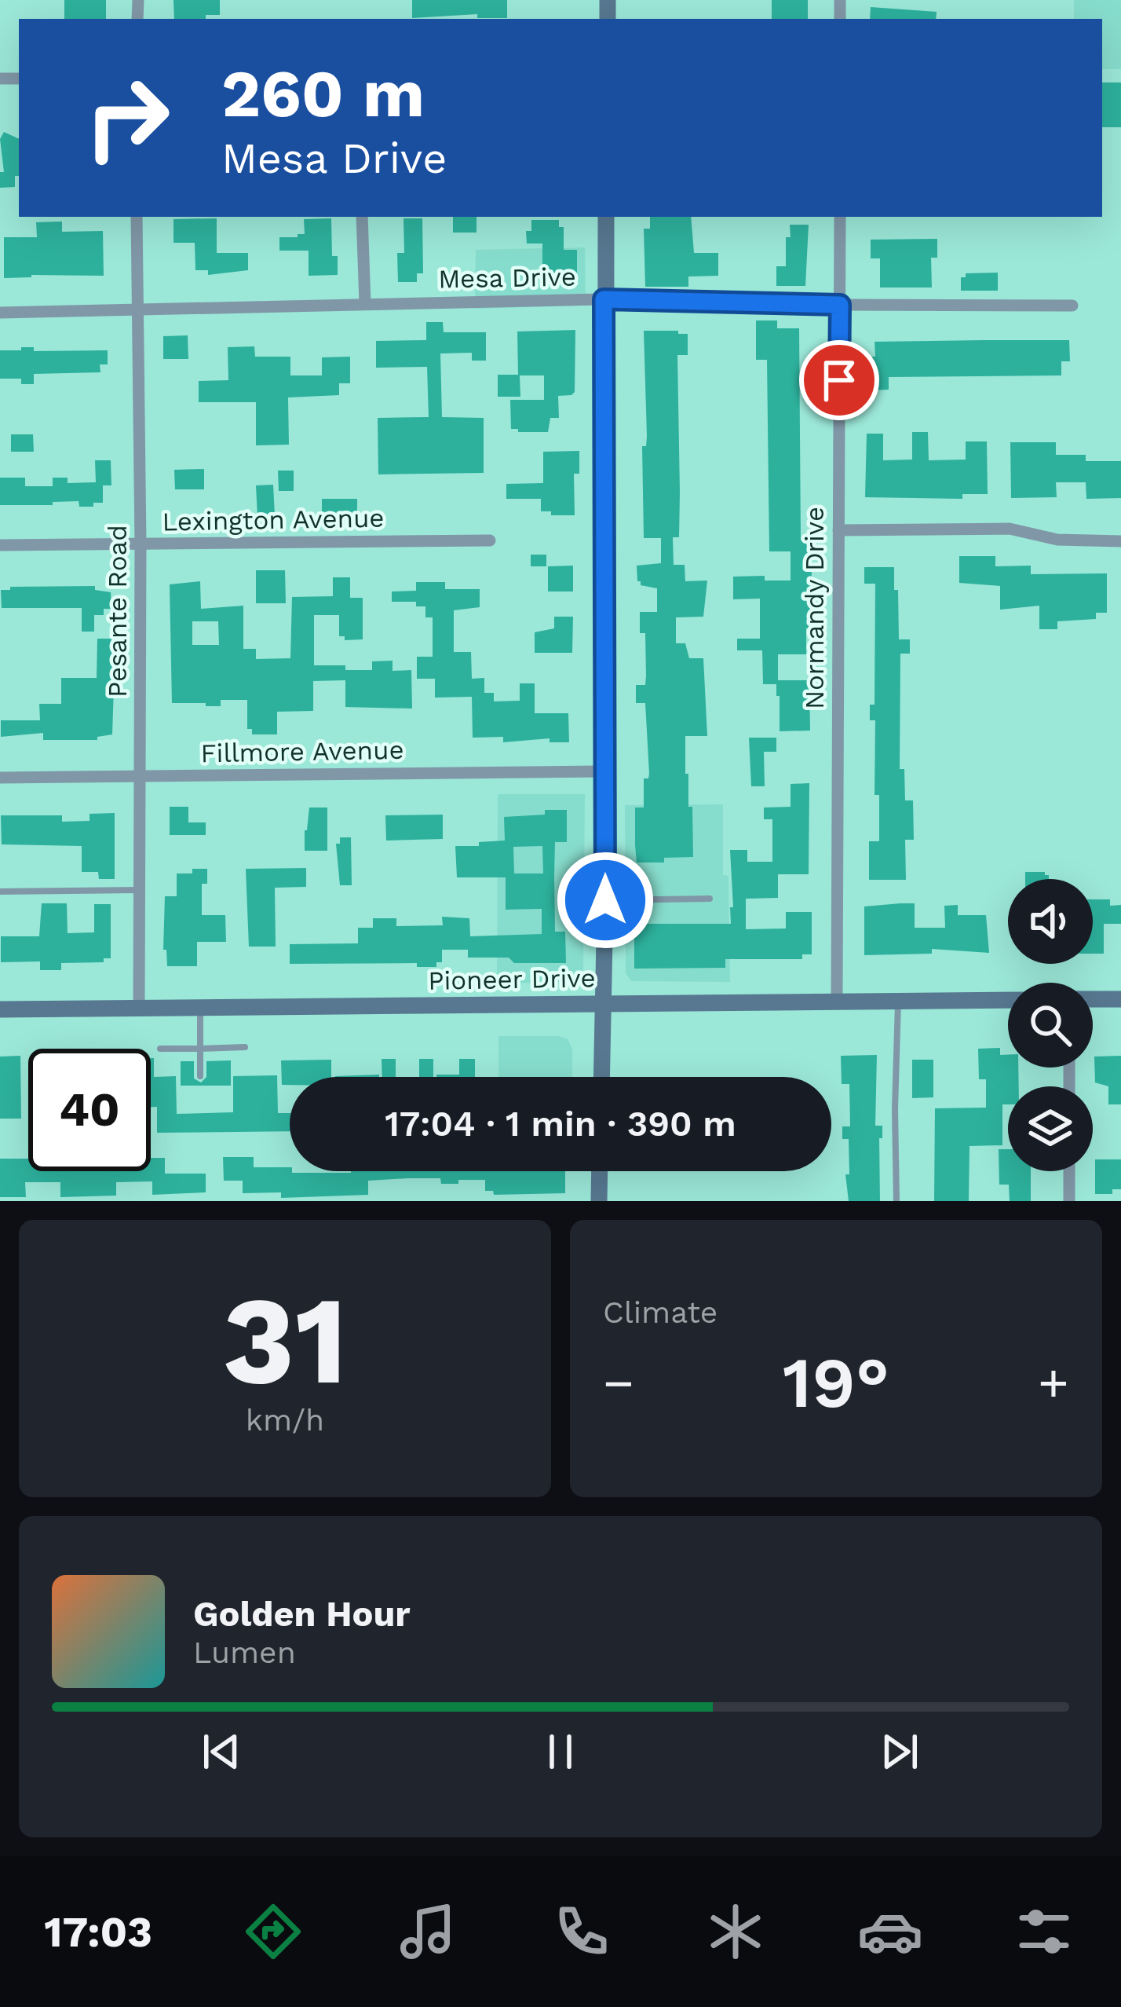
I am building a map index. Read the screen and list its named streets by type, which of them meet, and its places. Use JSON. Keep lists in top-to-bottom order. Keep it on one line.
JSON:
{"streets":{"street":["Mesa Drive","Lexington Avenue","Normandy Drive","Pesante Road","Fillmore Avenue","Pioneer Drive"]},"crossings":[["Mesa Drive","Normandy Drive"],["Mesa Drive","Pesante Road"],["Lexington Avenue","Pesante Road"],["Normandy Drive","Pioneer Drive"],["Pesante Road","Fillmore Avenue"],["Pesante Road","Pioneer Drive"]],"page":{"turn":["260 m","Mesa Drive"],"limit":"40","trip":"17:04 · 1 min · 390 m","tile":[["31","km/h"],"Climate"],"heat":["−","19°","+"],"song":["Golden Hour","Lumen"],"tabs":"17:03"}}
